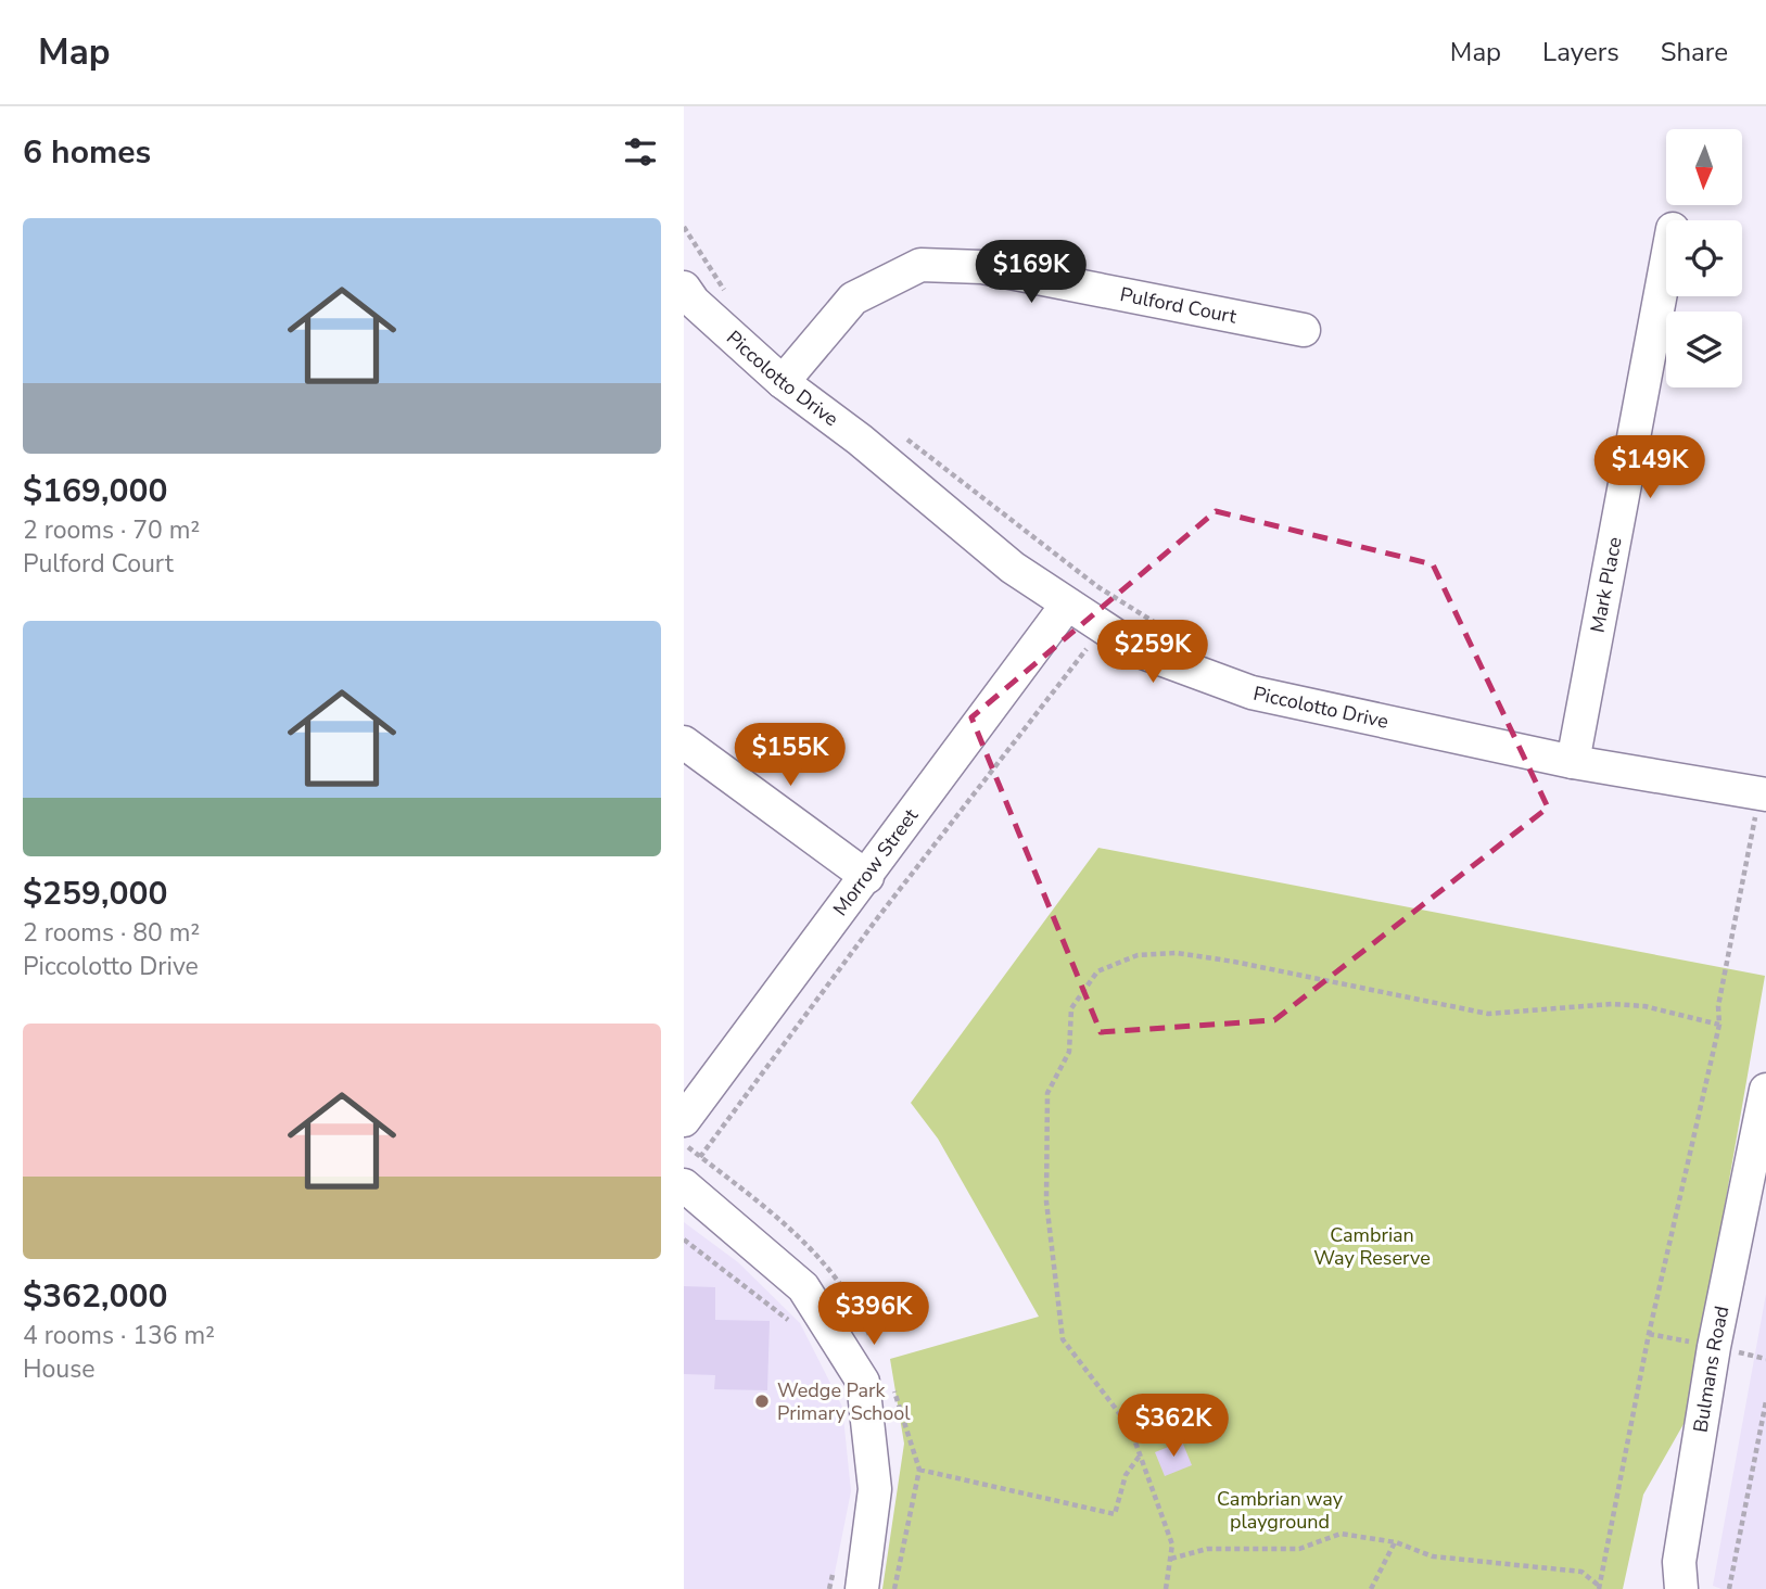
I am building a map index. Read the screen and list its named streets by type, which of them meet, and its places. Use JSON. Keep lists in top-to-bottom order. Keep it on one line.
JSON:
{"streets":{"street":["Pulford Court","Piccolotto Drive","Mark Place","Morrow Street","Bulmans Road"]},"crossings":[["Pulford Court","Piccolotto Drive"],["Piccolotto Drive","Mark Place"],["Piccolotto Drive","Morrow Street"]],"parks":["Cambrian Way Reserve","Cambrian way playground"],"places":["Wedge Park Primary School"],"north":"bottom","page":{"header":"Map","nav":["Map","Layers","Share"],"heading":"6 homes","list":[{"name":"$169,000","note":"2 rooms · 70 m² · Pulford Court"},{"name":"$259,000","note":"2 rooms · 80 m² · Piccolotto Drive"},{"name":"$362,000","note":"4 rooms · 136 m² · House"}],"price":["$169K","$149K","$259K","$155K","$396K","$362K"]}}
